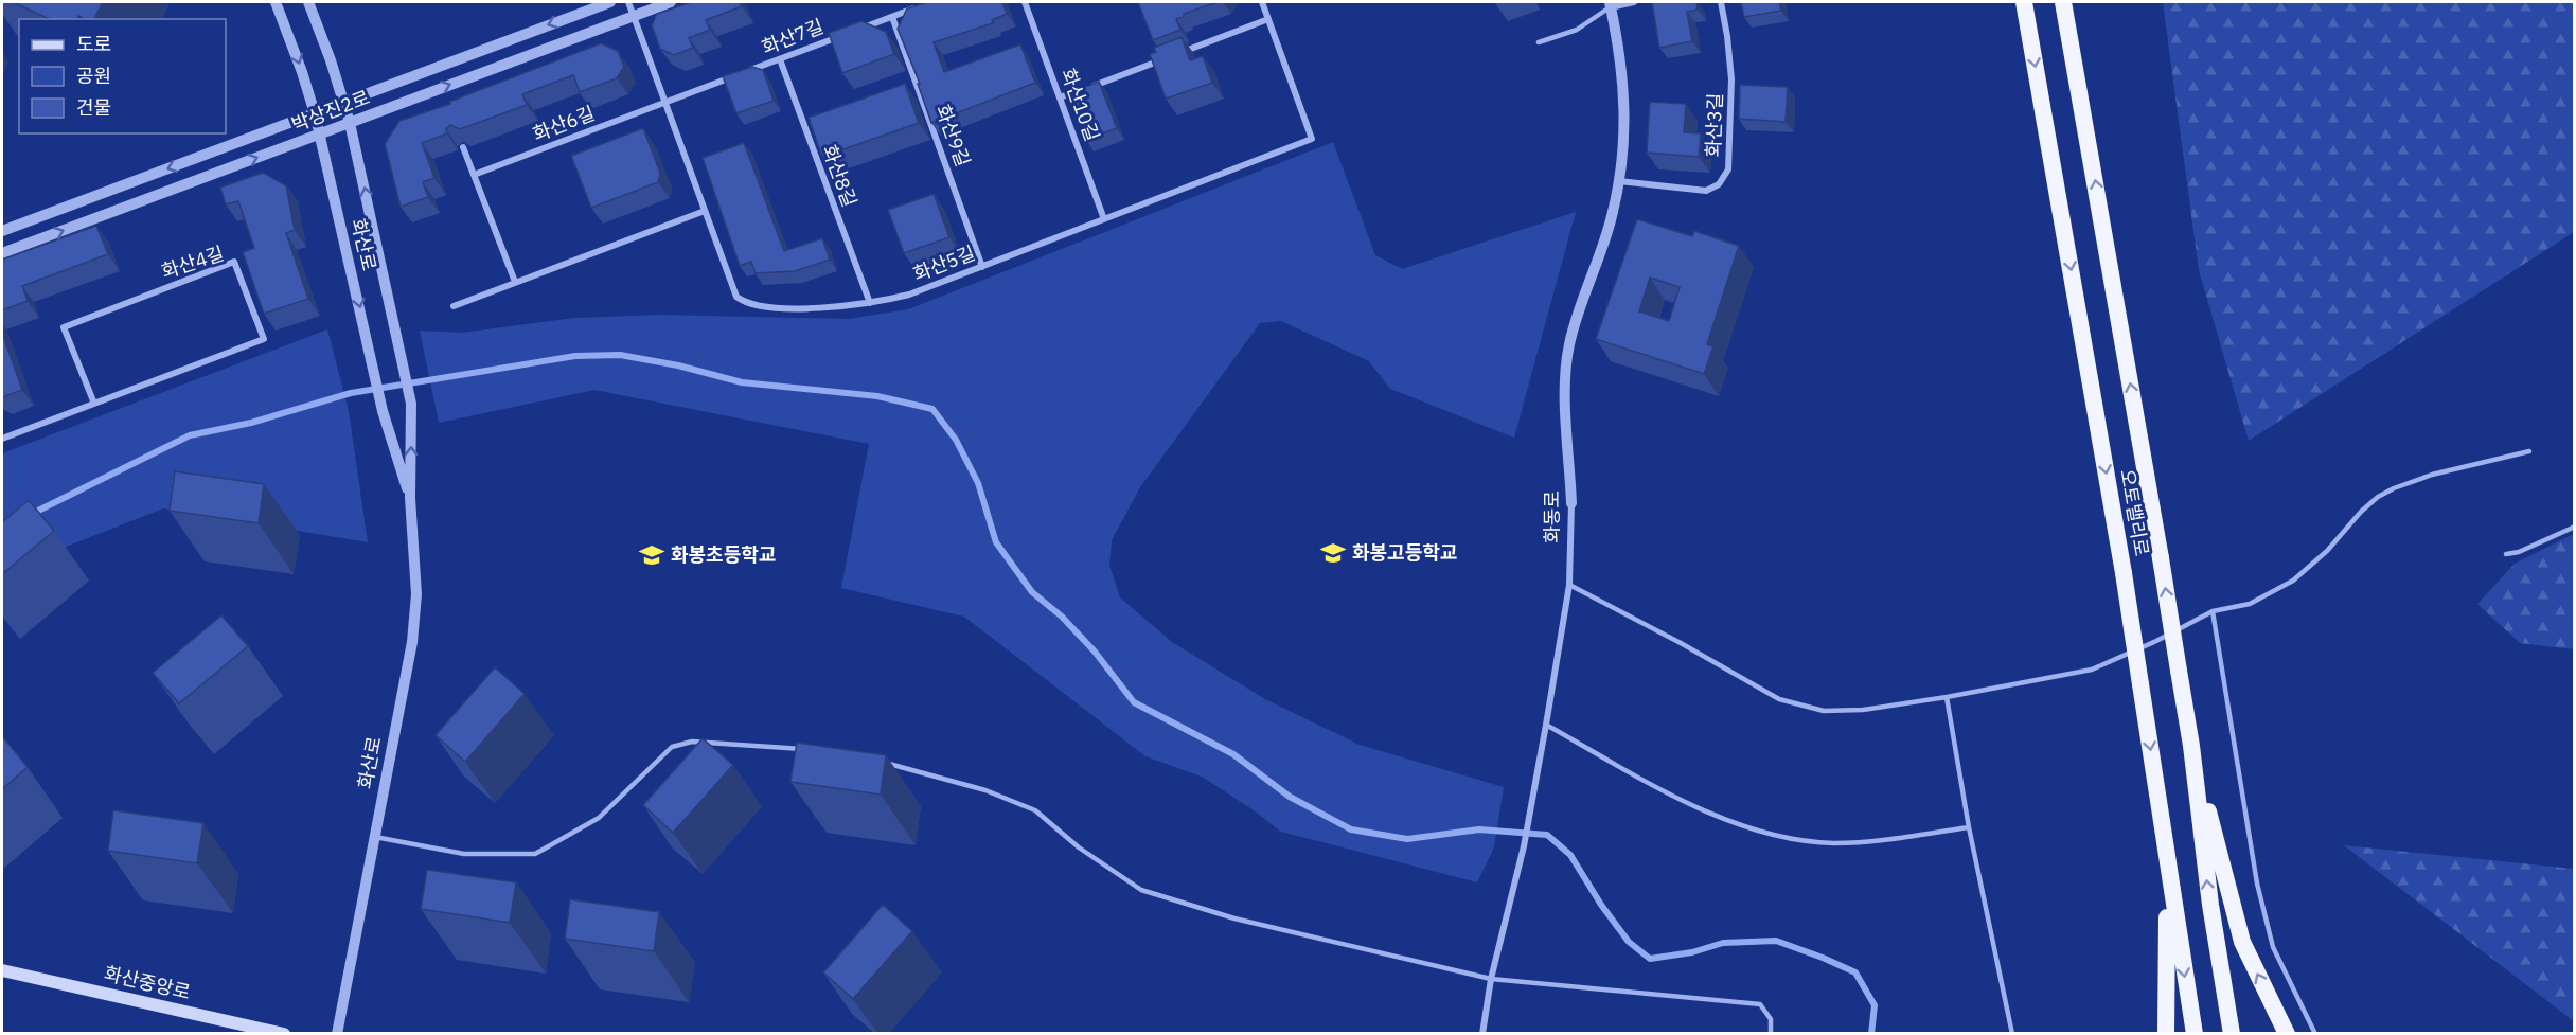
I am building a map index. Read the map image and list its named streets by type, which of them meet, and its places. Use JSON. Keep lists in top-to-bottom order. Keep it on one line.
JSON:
{"streets":{"highway":["오토밸리로"],"main road":["화산중앙로"],"street":["화산7길","화산10길","박상진2로","화산6길","화산3길","화산9길","화산8길","화산로","화산4길","화산5길","화동로"]},"crossings":[["화산7길","화산8길"],["화산10길","화산5길"],["박상진2로","화산로"],["박상진2로","화산5길"],["화산6길","화산5길"],["화산3길","화동로"],["화산9길","화산5길"],["화산8길","화산5길"]],"places":{"school or university":["화봉고등학교","화봉초등학교"]},"legend":["도로","공원","건물"]}
